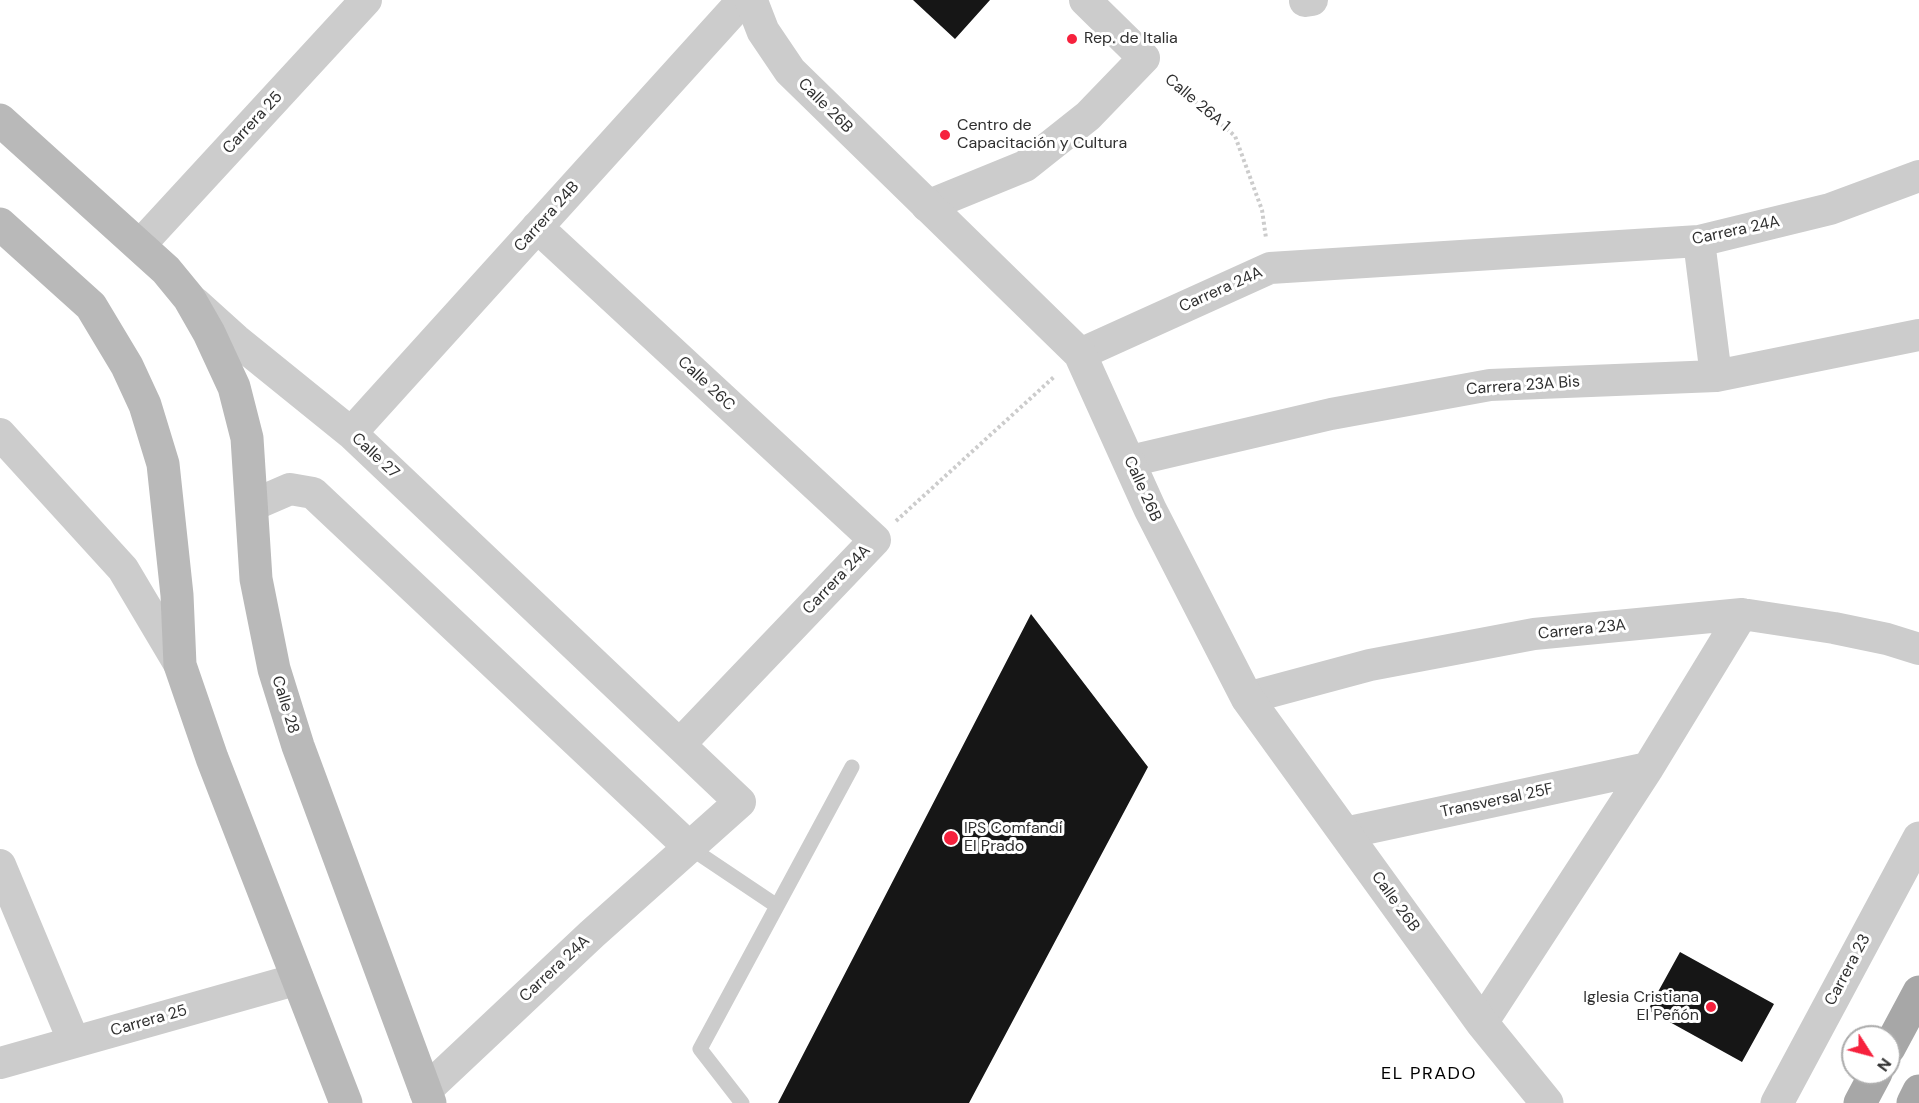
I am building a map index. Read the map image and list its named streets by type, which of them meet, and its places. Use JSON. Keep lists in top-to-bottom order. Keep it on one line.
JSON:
{"streets":{"main road":["Calle 27","Calle 28"],"street":["Calle 26B","Carrera 25","Carrera 24B","Carrera 24A","Calle 26C","Carrera 23A Bis","Carrera 23A","Transversal 25F","Carrera 23"],"path":["Calle 26A 1"]},"crossings":[["Calle 26A 1","Carrera 24A"],["Calle 26B","Carrera 24A"],["Calle 26B","Carrera 23A Bis"],["Calle 26B","Carrera 23A"],["Calle 26B","Transversal 25F"],["Carrera 25","Calle 27"],["Carrera 24B","Calle 26C"],["Carrera 24B","Calle 27"],["Carrera 24A","Calle 26C"],["Carrera 24A","Calle 27"],["Carrera 24A","Calle 28"],["Calle 27","Calle 28"]],"districts":["EL PRADO"],"places":["Rep. de Italia","Centro de Capacitación y Cultura","IPS Comfandi El Prado","Iglesia Cristiana El Peñón"],"north":"bottom right"}
